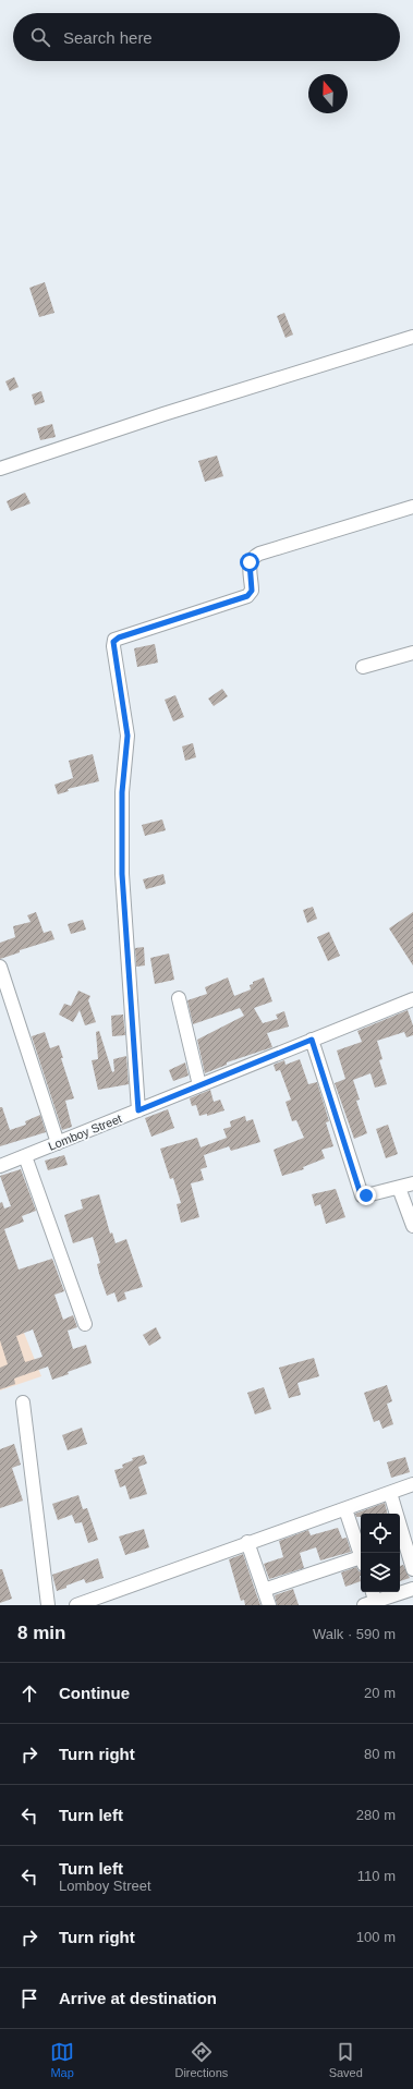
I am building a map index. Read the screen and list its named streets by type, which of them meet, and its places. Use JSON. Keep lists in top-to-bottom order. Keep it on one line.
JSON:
{"streets":{"street":["Lomboy Street"]},"north":"top","page":{"search":"Search here","heading":["8 min","Walk · 590 m"],"list":[["Continue","20 m"],["Turn right","80 m"],["Turn left","280 m"],["Turn left","Lomboy Street","110 m"],["Turn right","100 m"],"Arrive at destination"],"nav":["Map","Directions","Saved"]}}
